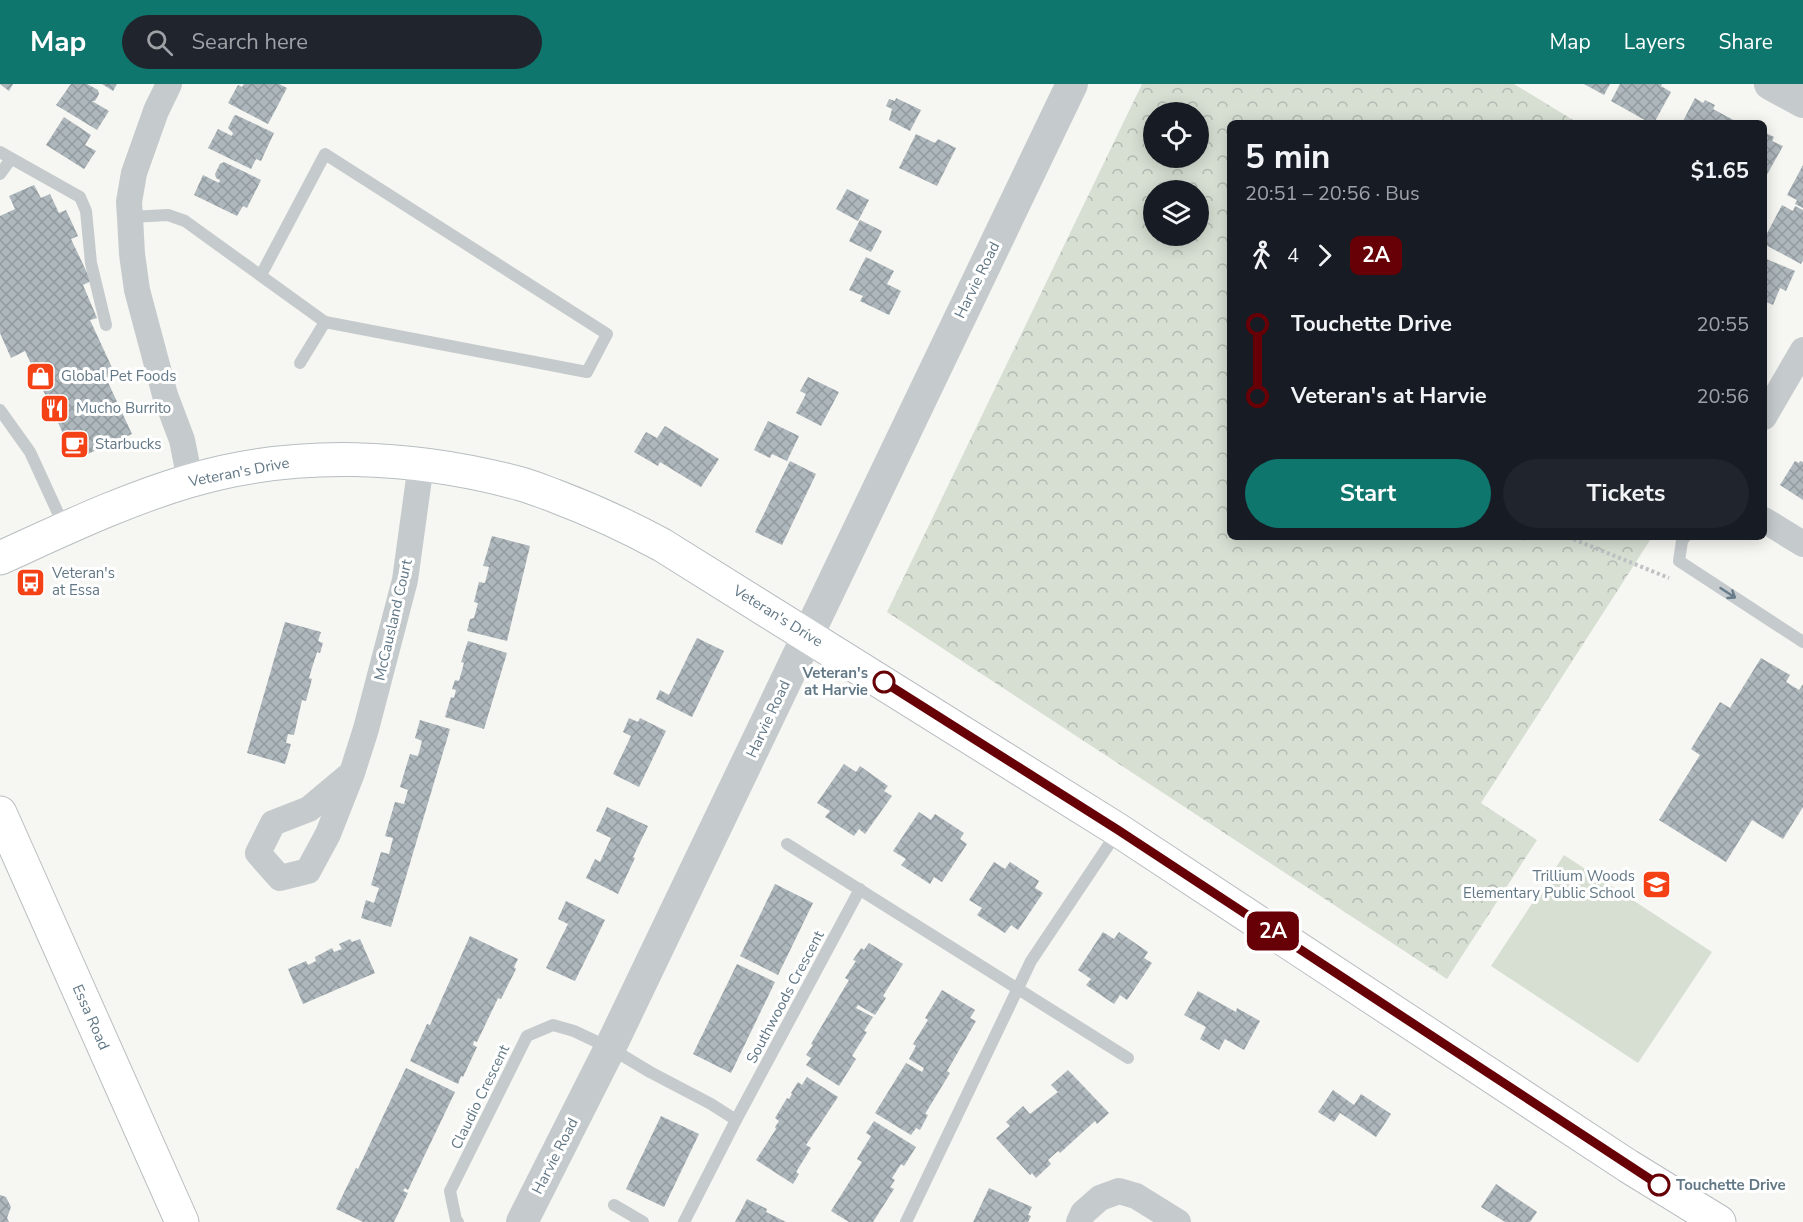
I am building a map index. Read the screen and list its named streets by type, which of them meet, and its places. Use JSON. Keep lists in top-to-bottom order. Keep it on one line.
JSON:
{"streets":{"main road":["Veteran's Drive","Essa Road"],"street":["Harvie Road","McCausland Court"],"lane":["Southwoods Crescent","Claudio Crescent"]},"crossings":[["Harvie Road","Veteran's Drive"],["Harvie Road","Claudio Crescent"],["Veteran's Drive","McCausland Court"]],"places":{"shop":["Global Pet Foods"],"restaurant":["Mucho Burrito"],"cafe":["Starbucks"],"bus stop":["Veteran's at Essa"],"other":["Veteran's at Harvie","Touchette Drive"],"school or university":["Trillium Woods Elementary Public School"]},"lines":["bus line 2A"],"page":{"header":"Map","search":"Search here","nav":["Map","Layers","Share"],"on_map":"2A","heading":["5 min","20:51 – 20:56 · Bus","$1.65"],"legs":["4","2A"],"list":[{"name":"Touchette Drive","value":"20:55"},{"name":"Veteran's at Harvie","value":"20:56"}],"buttons":["Start","Tickets"]}}
